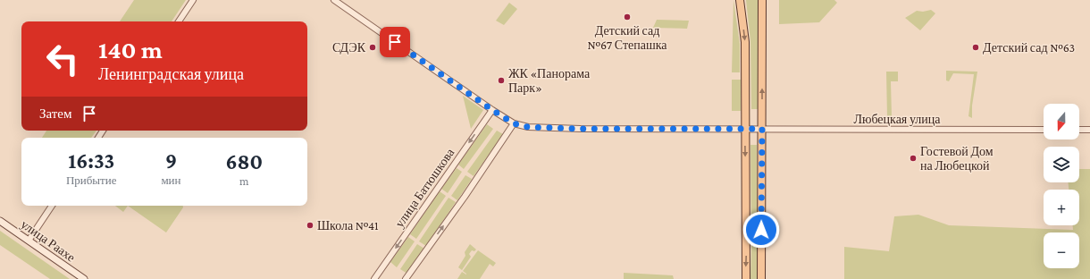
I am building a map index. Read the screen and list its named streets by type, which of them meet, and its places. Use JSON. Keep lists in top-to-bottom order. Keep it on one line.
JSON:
{"streets":{"main road":["улица Раахе"],"street":["Любецкая улица","улица Батюшкова"]},"places":["Детский сад №67 Степашка","СДЭК","Детский сад №63","ЖК «Панорама Парк»","Гостевой Дом на Любецкой","Школа №41"],"north":"bottom","page":{"turn":["140 m","Ленинградская улица"],"then":"Затем","map_buttons":["+","−"],"eta":["16:33","Прибытие","9","мин","680","m"]}}
